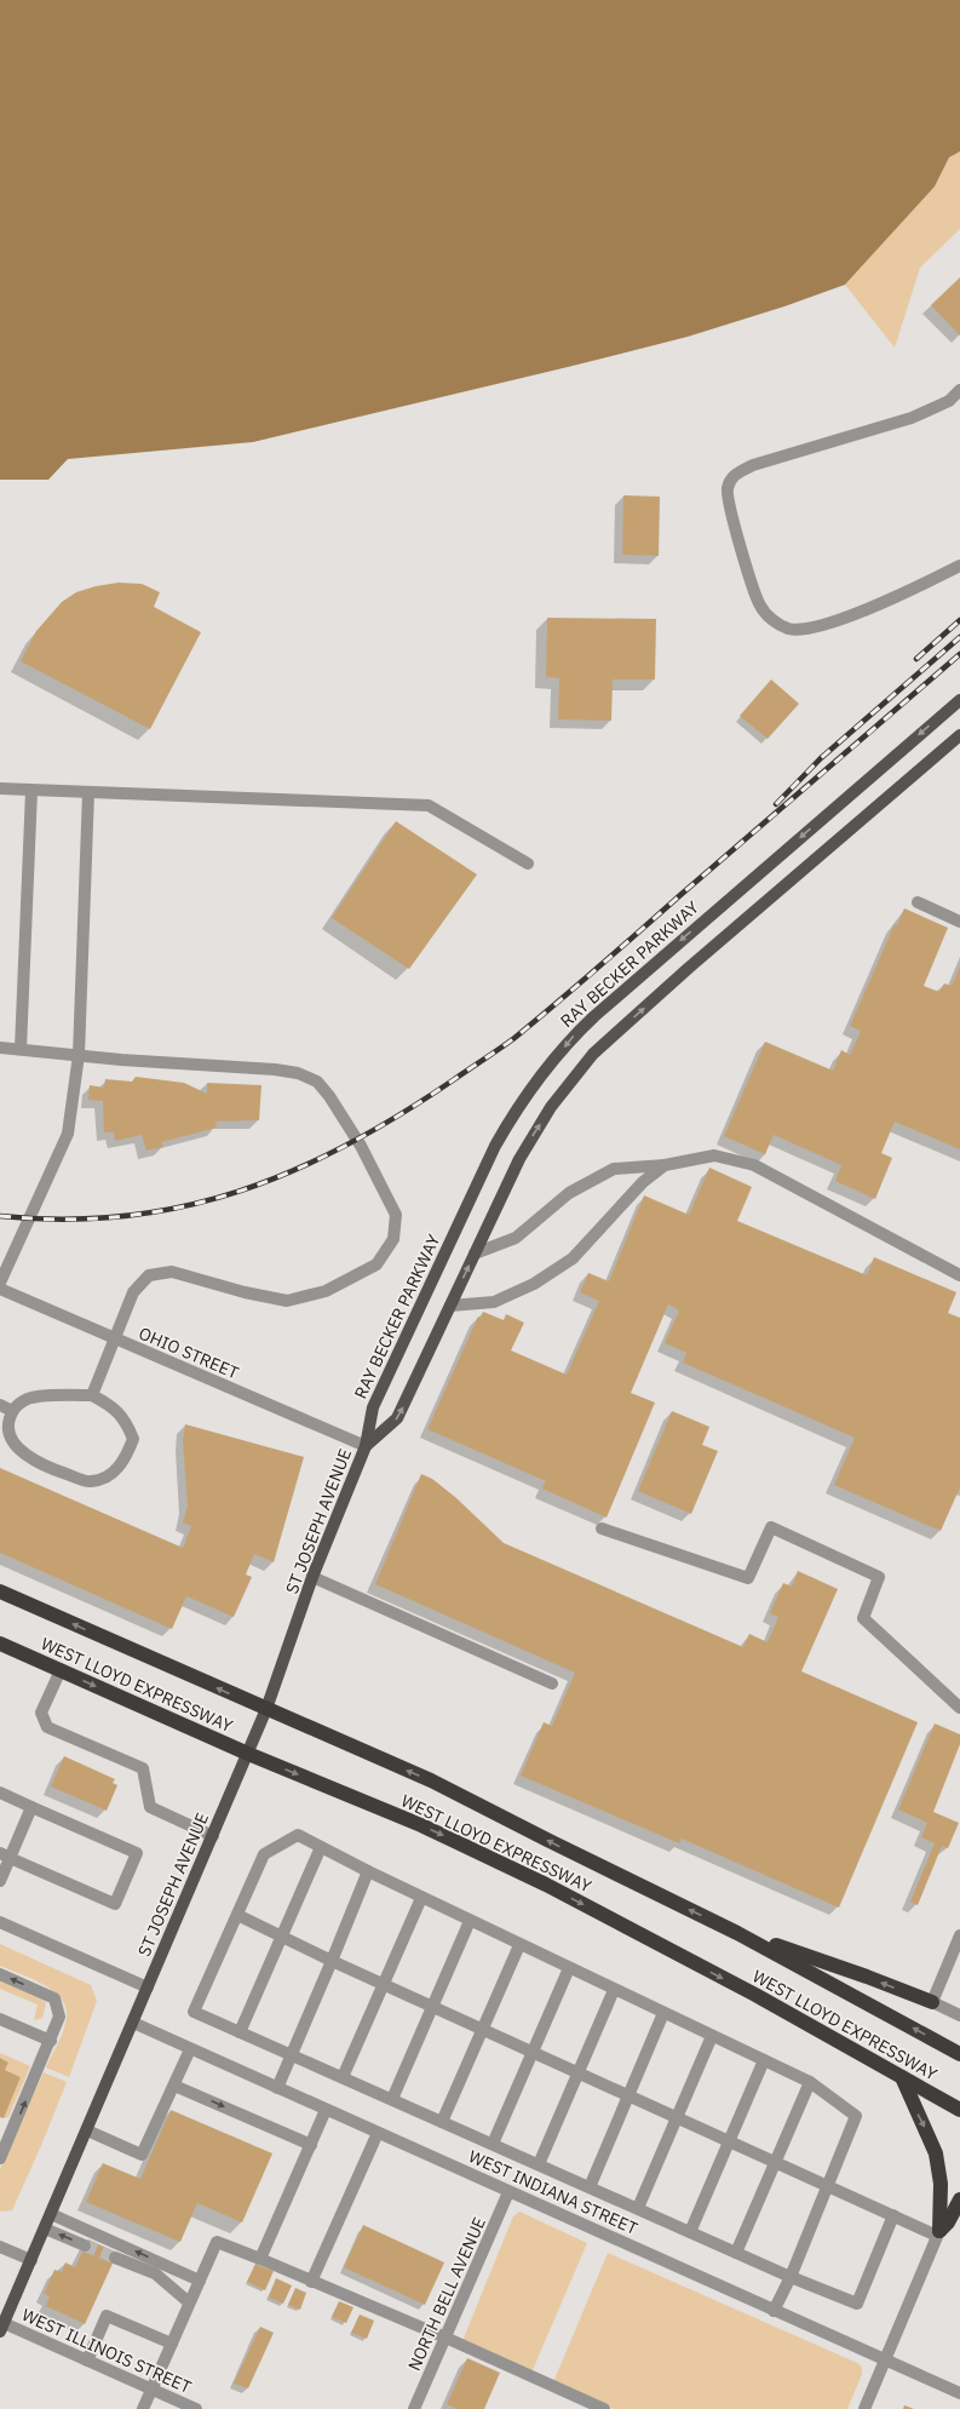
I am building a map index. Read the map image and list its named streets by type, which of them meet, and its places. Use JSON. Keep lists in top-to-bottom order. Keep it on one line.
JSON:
{"streets":{"highway":["WEST LLOYD EXPRESSWAY"],"main road":["RAY BECKER PARKWAY","ST JOSEPH AVENUE"],"street":["OHIO STREET","WEST INDIANA STREET","NORTH BELL AVENUE","WEST ILLINOIS STREET"]},"crossings":[["RAY BECKER PARKWAY","OHIO STREET"],["RAY BECKER PARKWAY","ST JOSEPH AVENUE"],["OHIO STREET","ST JOSEPH AVENUE"],["ST JOSEPH AVENUE","WEST LLOYD EXPRESSWAY"],["ST JOSEPH AVENUE","WEST INDIANA STREET"],["ST JOSEPH AVENUE","WEST ILLINOIS STREET"],["WEST INDIANA STREET","NORTH BELL AVENUE"]]}
